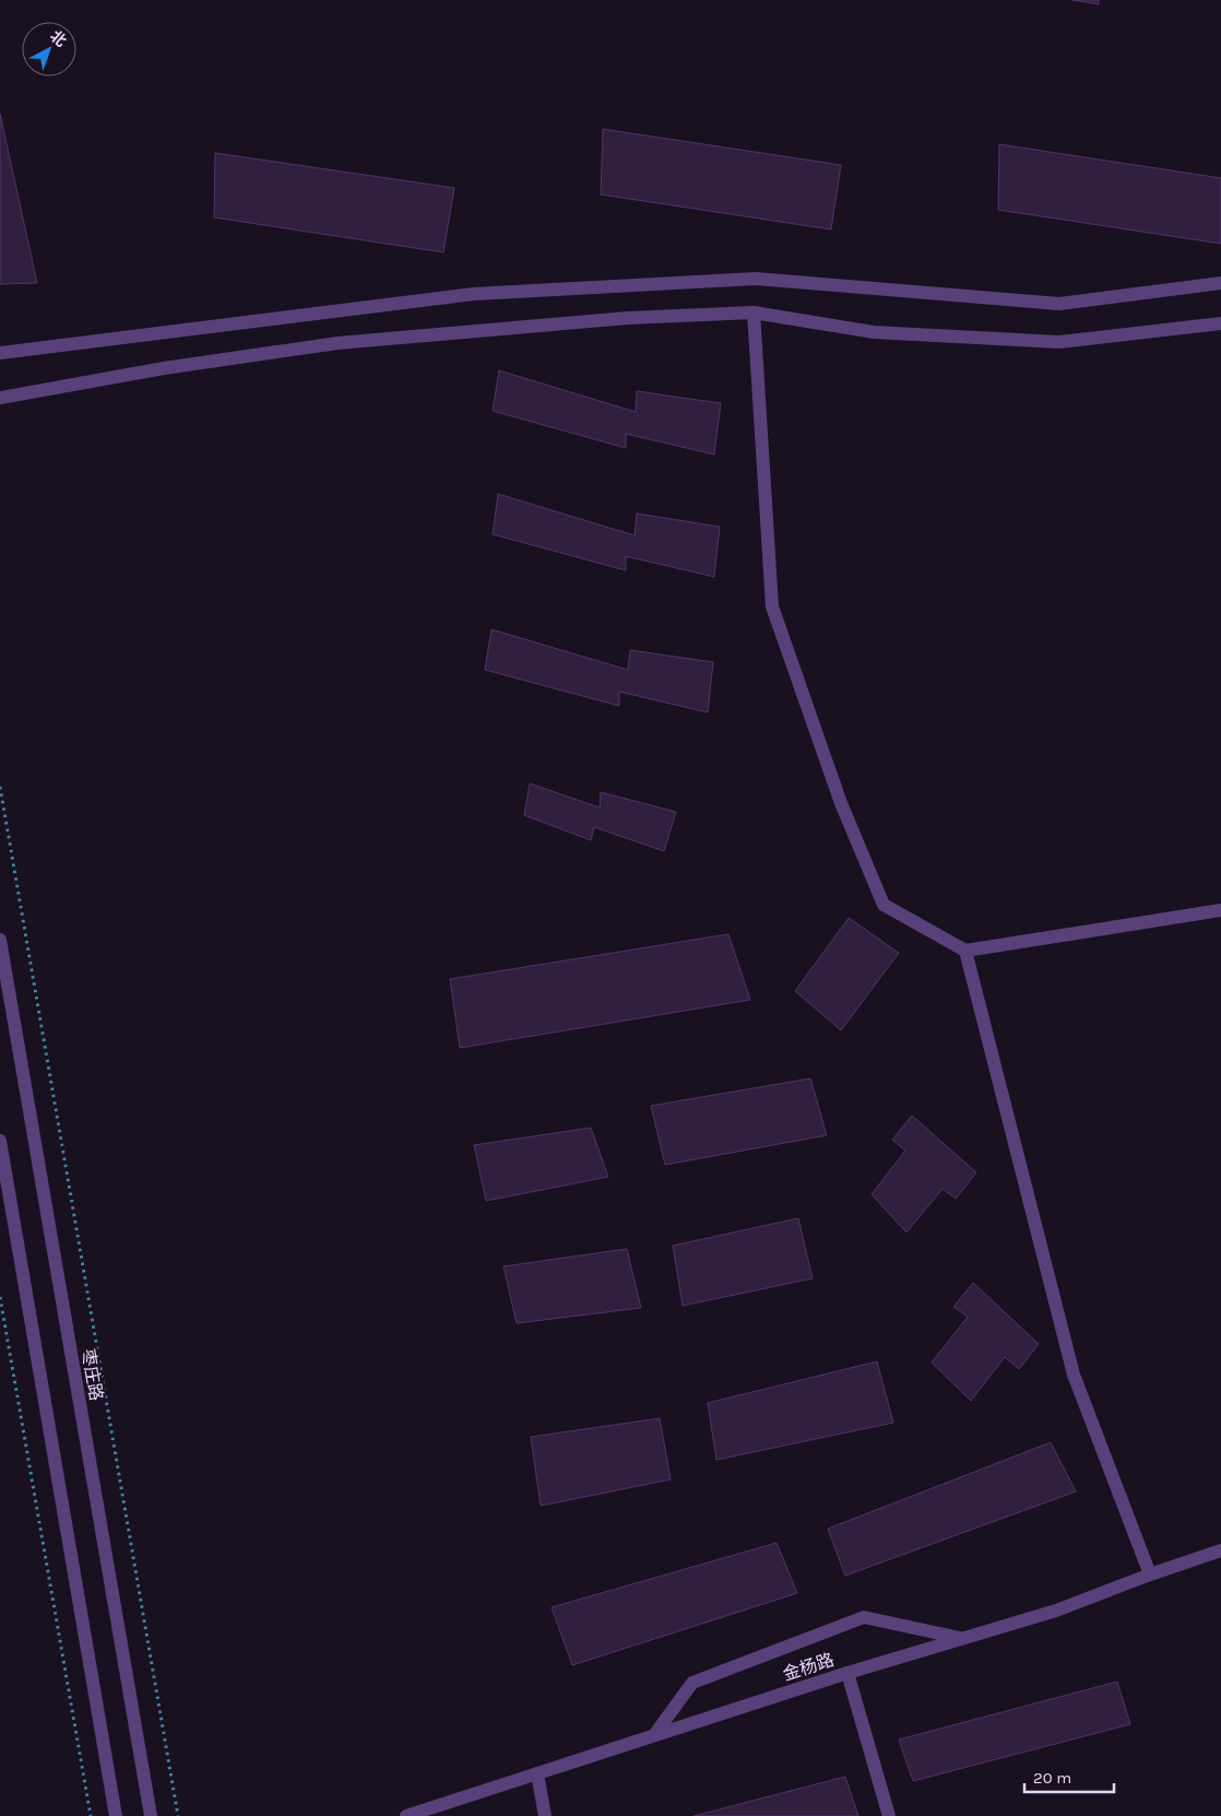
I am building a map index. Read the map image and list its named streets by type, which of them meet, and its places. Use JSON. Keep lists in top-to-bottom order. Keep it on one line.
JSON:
{"streets":{"street":["枣庄路","金杨路"]},"scale_bar":"20 m","north":"top right"}
